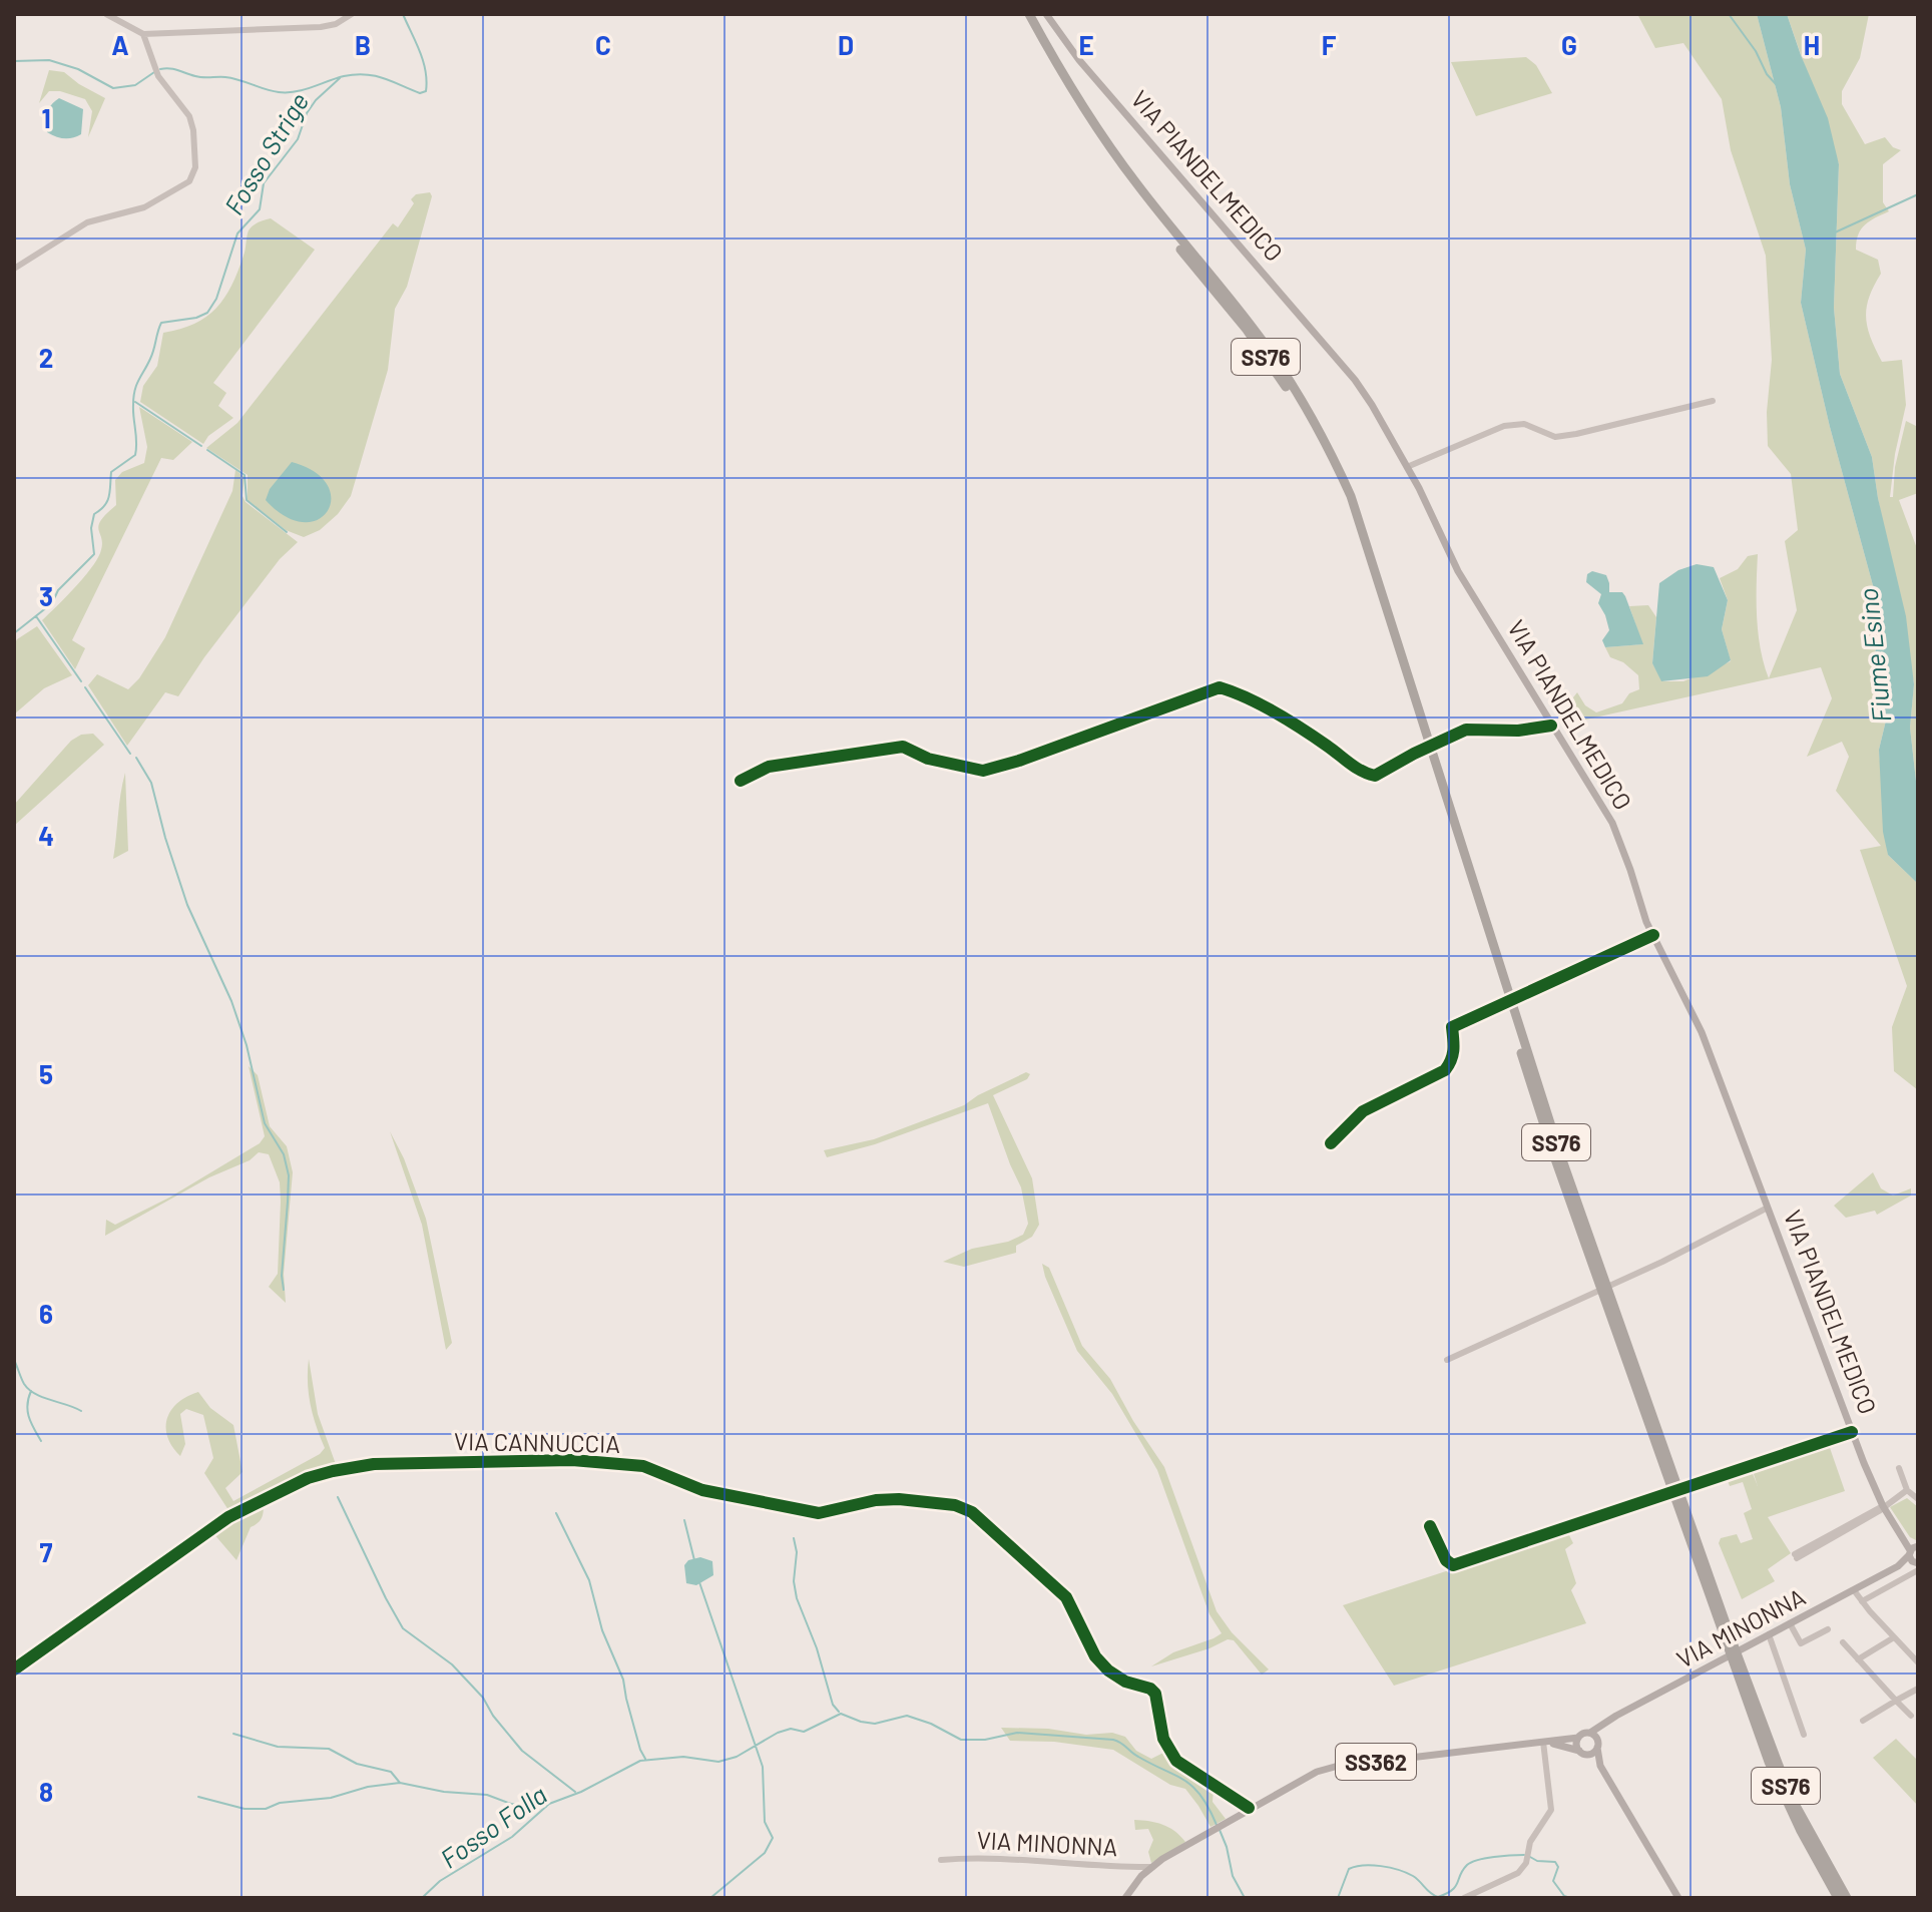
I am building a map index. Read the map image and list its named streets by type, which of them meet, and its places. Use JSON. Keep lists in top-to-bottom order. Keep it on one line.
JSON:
{"streets":{"highway":["SS76"],"main road":["VIA PIANDELMEDICO","VIA MINONNA","SS362"],"street":["VIA CANNUCCIA"]},"crossings":[["VIA PIANDELMEDICO","VIA MINONNA"],["VIA CANNUCCIA","VIA MINONNA"],["VIA MINONNA","SS362"]],"water":["Fosso Strige","Fiume Esino","Fosso Folla"],"grid":{"columns":["A","B","C","D","E","F","G","H"],"rows":["1","2","3","4","5","6","7","8"]}}
